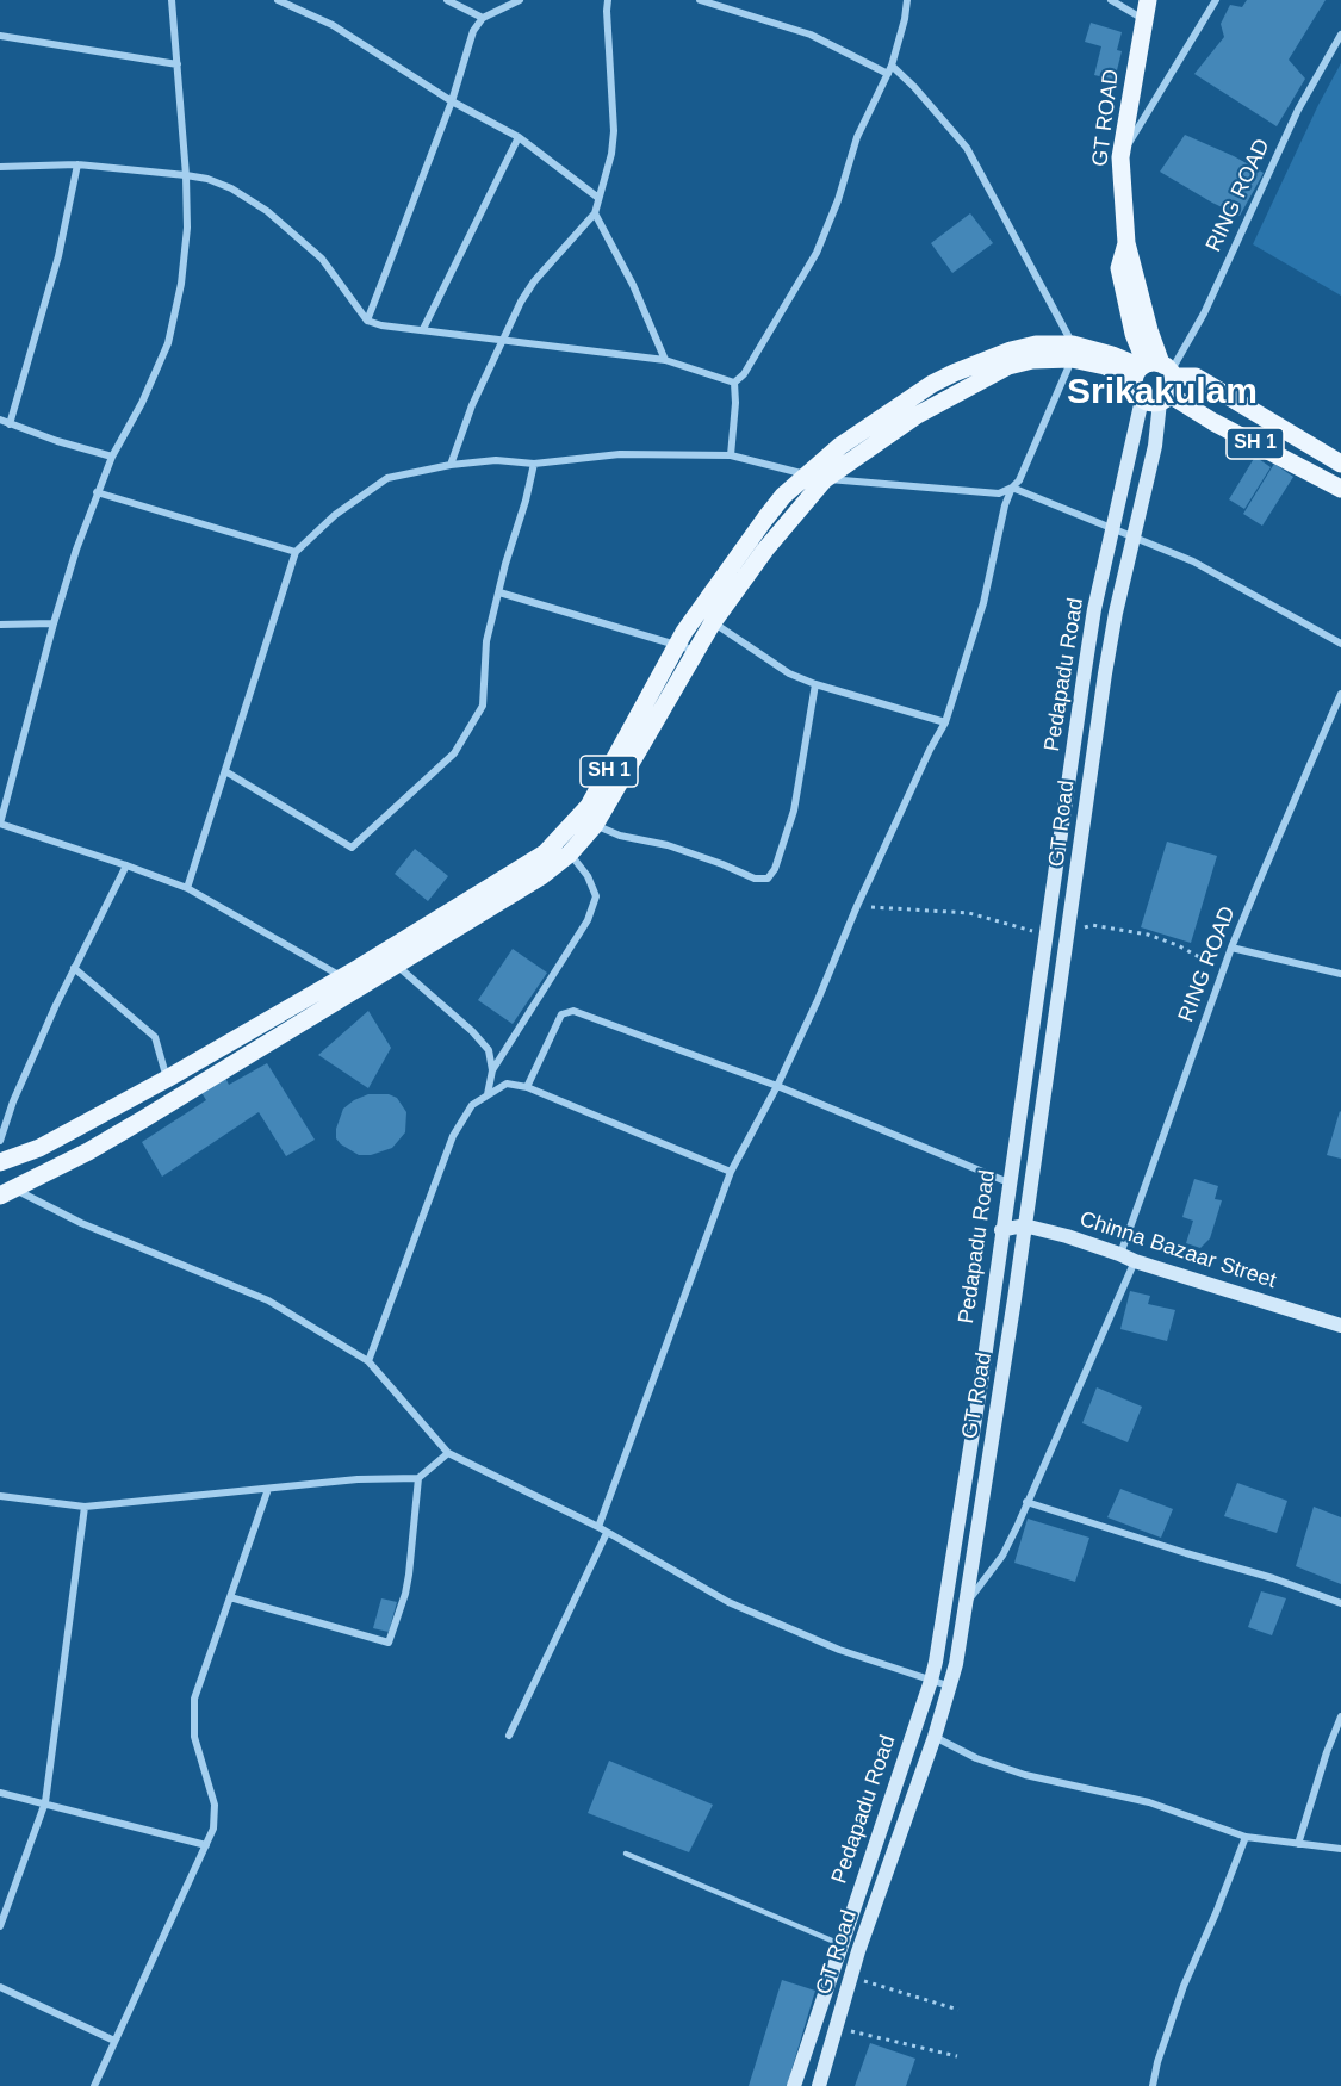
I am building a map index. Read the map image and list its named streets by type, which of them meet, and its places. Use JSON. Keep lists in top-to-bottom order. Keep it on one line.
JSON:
{"streets":{"main road":["GT ROAD","SH 1","Pedapadu Road","GT Road","Chinna Bazaar Street"],"street":["RING ROAD"]},"crossings":[["GT ROAD","RING ROAD"],["GT ROAD","SH 1"],["GT ROAD","Pedapadu Road"],["RING ROAD","SH 1"],["RING ROAD","Chinna Bazaar Street"],["SH 1","Pedapadu Road"],["SH 1","GT Road"],["Pedapadu Road","Chinna Bazaar Street"],["GT Road","Chinna Bazaar Street"]],"districts":["Srikakulam"]}
